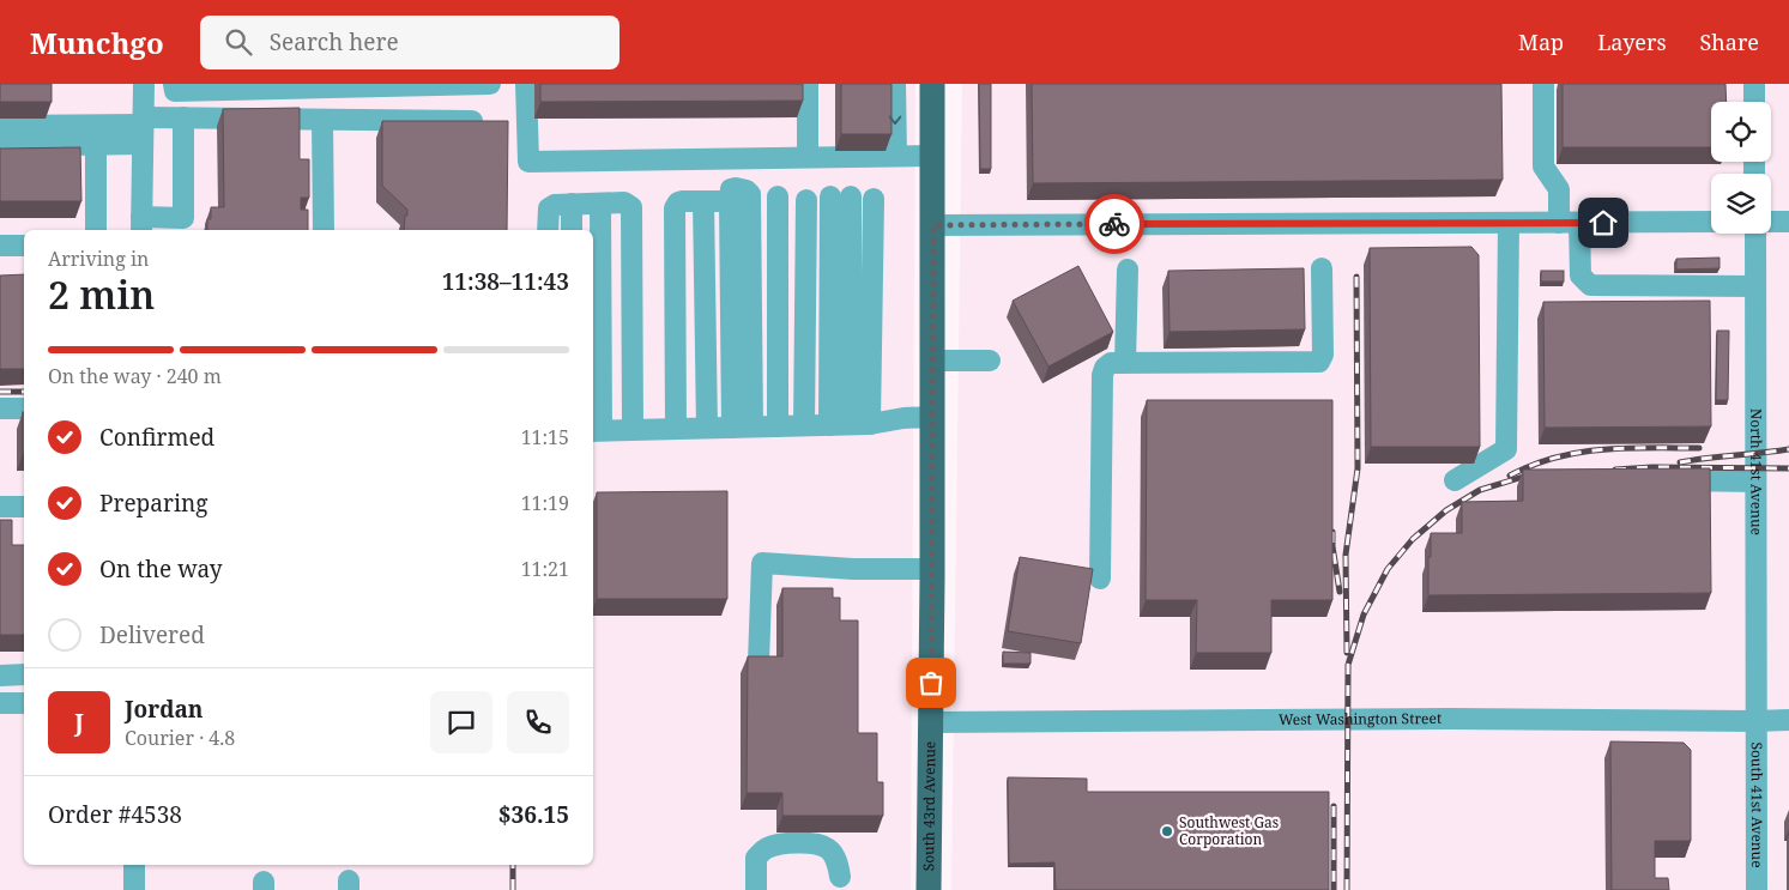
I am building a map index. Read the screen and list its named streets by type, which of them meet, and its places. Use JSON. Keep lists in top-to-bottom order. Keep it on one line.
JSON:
{"streets":{"main road":["South 43rd Avenue"],"street":["North 41st Avenue","West Washington Street","South 41st Avenue"]},"crossings":[["North 41st Avenue","West Washington Street"],["North 41st Avenue","South 41st Avenue"],["West Washington Street","South 41st Avenue"],["West Washington Street","South 43rd Avenue"]],"places":["Southwest Gas Corporation"],"page":{"header":"Munchgo","search":"Search here","nav":["Map","Layers","Share"],"heading":["2 min","Arriving in","11:38–11:43"],"panel":["Jordan","Courier · 4.8","Order #4538","$36.15"],"bar":"On the way · 240 m","list":[["Confirmed","11:15"],["Preparing","11:19"],["On the way","11:21"],"Delivered"],"round":"J"}}
